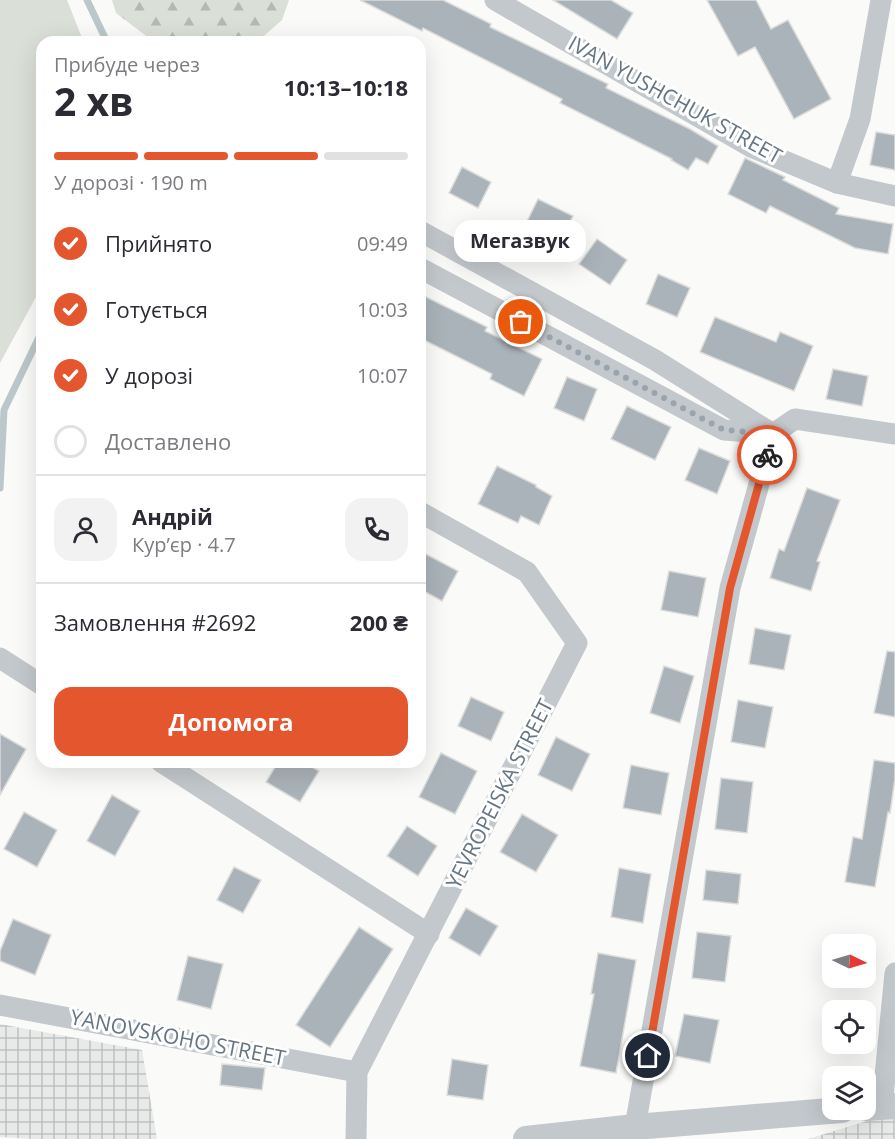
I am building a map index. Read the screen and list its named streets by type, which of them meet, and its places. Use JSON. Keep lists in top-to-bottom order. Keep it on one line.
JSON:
{"streets":{"street":["IVAN YUSHCHUK STREET","YEVROPEISKA STREET","YANOVSKOHO STREET"]},"crossings":[["YEVROPEISKA STREET","YANOVSKOHO STREET"]],"places":["Мегазвук"],"north":"right","page":{"heading":["2 хв","Прибуде через","10:13–10:18"],"panel":["Андрій","Кур’єр · 4.7","Замовлення #2692","200 ₴"],"bar":"У дорозі · 190 m","list":[["Прийнято","09:49"],["Готується","10:03"],["У дорозі","10:07"],"Доставлено"],"bubble":"Мегазвук","buttons":"Допомога"}}
